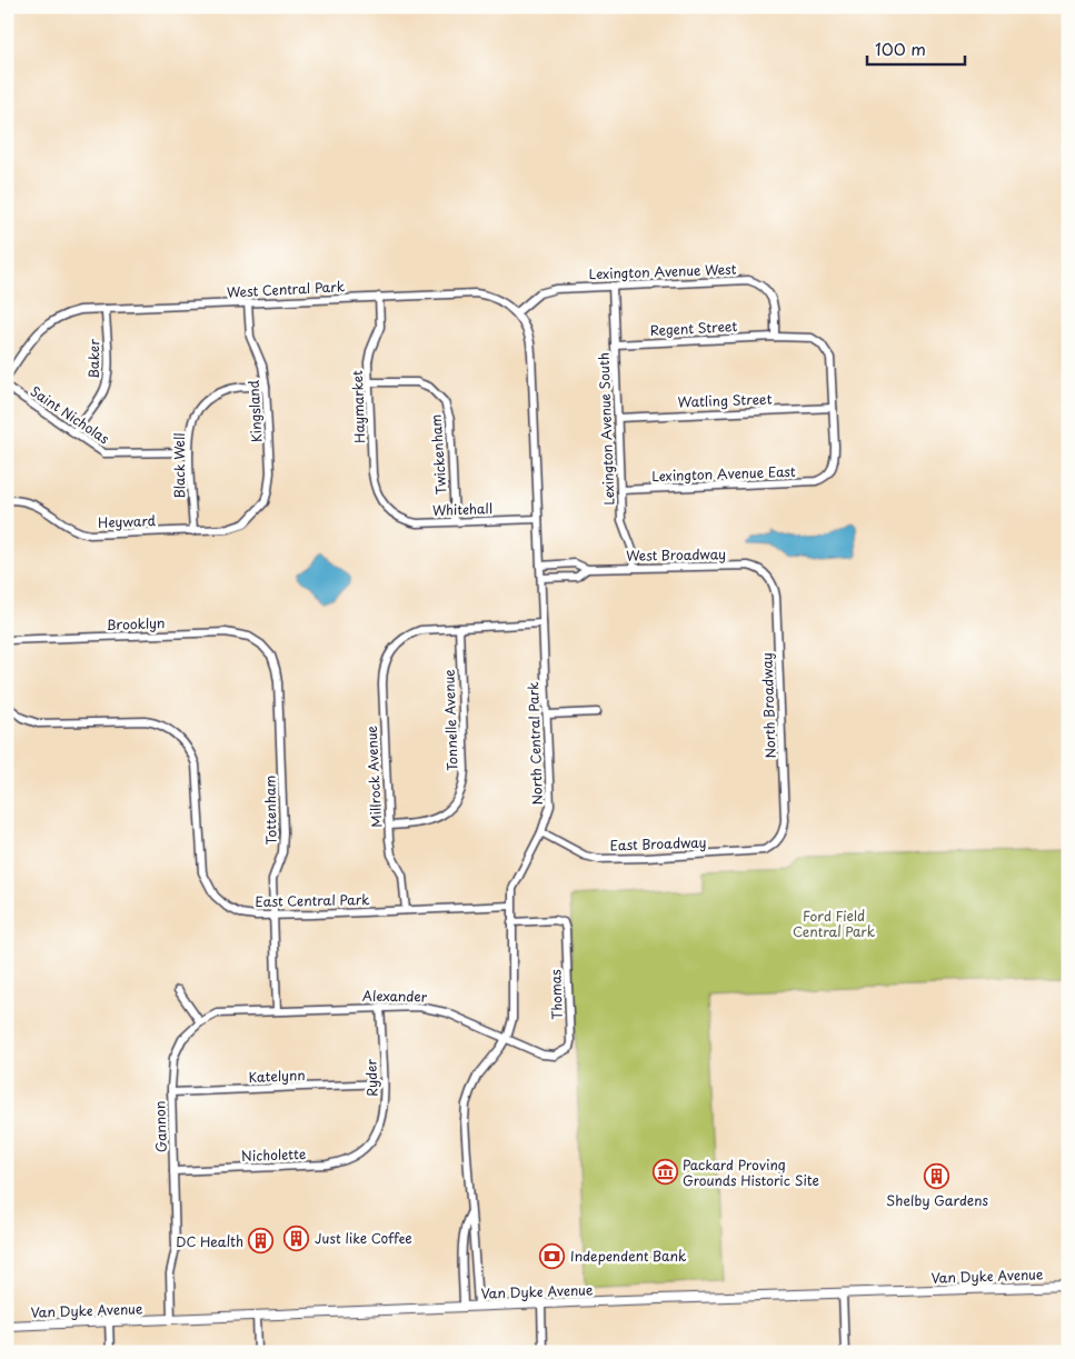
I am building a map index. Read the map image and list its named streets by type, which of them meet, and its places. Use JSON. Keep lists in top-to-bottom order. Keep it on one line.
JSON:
{"streets":{"main road":["Van Dyke Avenue"],"street":["Lexington Avenue West","West Central Park","Regent Street","Baker","Watling Street","Haymarket","Kingsland","Saint Nicholas","Lexington Avenue South","Twickenham","Black Well","Lexington Avenue East","Whitehall","Heyward","West Broadway","Brooklyn","North Broadway","Tonnelle Avenue","North Central Park","Millrock Avenue","Tottenham","East Broadway","East Central Park","Thomas","Alexander","Katelynn","Ryder","Gannon","Nicholette"]},"crossings":[["Lexington Avenue West","West Central Park"],["Lexington Avenue West","Regent Street"],["Lexington Avenue West","Lexington Avenue South"],["West Central Park","Baker"],["West Central Park","Haymarket"],["West Central Park","Kingsland"],["West Central Park","North Central Park"],["Regent Street","Watling Street"],["Regent Street","Lexington Avenue South"],["Regent Street","Lexington Avenue East"],["Baker","Saint Nicholas"],["Watling Street","Lexington Avenue South"],["Haymarket","Twickenham"],["Haymarket","Whitehall"],["Kingsland","Black Well"],["Kingsland","Heyward"],["Saint Nicholas","Black Well"],["Lexington Avenue South","Lexington Avenue East"],["Lexington Avenue South","West Broadway"],["Twickenham","Whitehall"],["Black Well","Heyward"],["Whitehall","North Central Park"],["West Broadway","North Broadway"],["West Broadway","North Central Park"],["Brooklyn","Tottenham"],["North Broadway","East Broadway"],["Tonnelle Avenue","Millrock Avenue"],["North Central Park","East Broadway"],["North Central Park","East Central Park"],["North Central Park","Thomas"],["North Central Park","Alexander"],["North Central Park","Van Dyke Avenue"],["Millrock Avenue","East Central Park"],["Tottenham","East Central Park"],["Tottenham","Alexander"],["Tottenham","Gannon"],["Thomas","Alexander"],["Alexander","Ryder"],["Alexander","Gannon"],["Katelynn","Ryder"],["Katelynn","Gannon"],["Ryder","Nicholette"],["Gannon","Nicholette"],["Gannon","Van Dyke Avenue"]],"parks":["Ford Field Central Park"],"places":{"museum":["Packard Proving Grounds Historic Site"],"building":["Shelby Gardens","Just like Coffee","DC Health"],"bank":["Independent Bank"]},"scale_bar":"100 m"}
